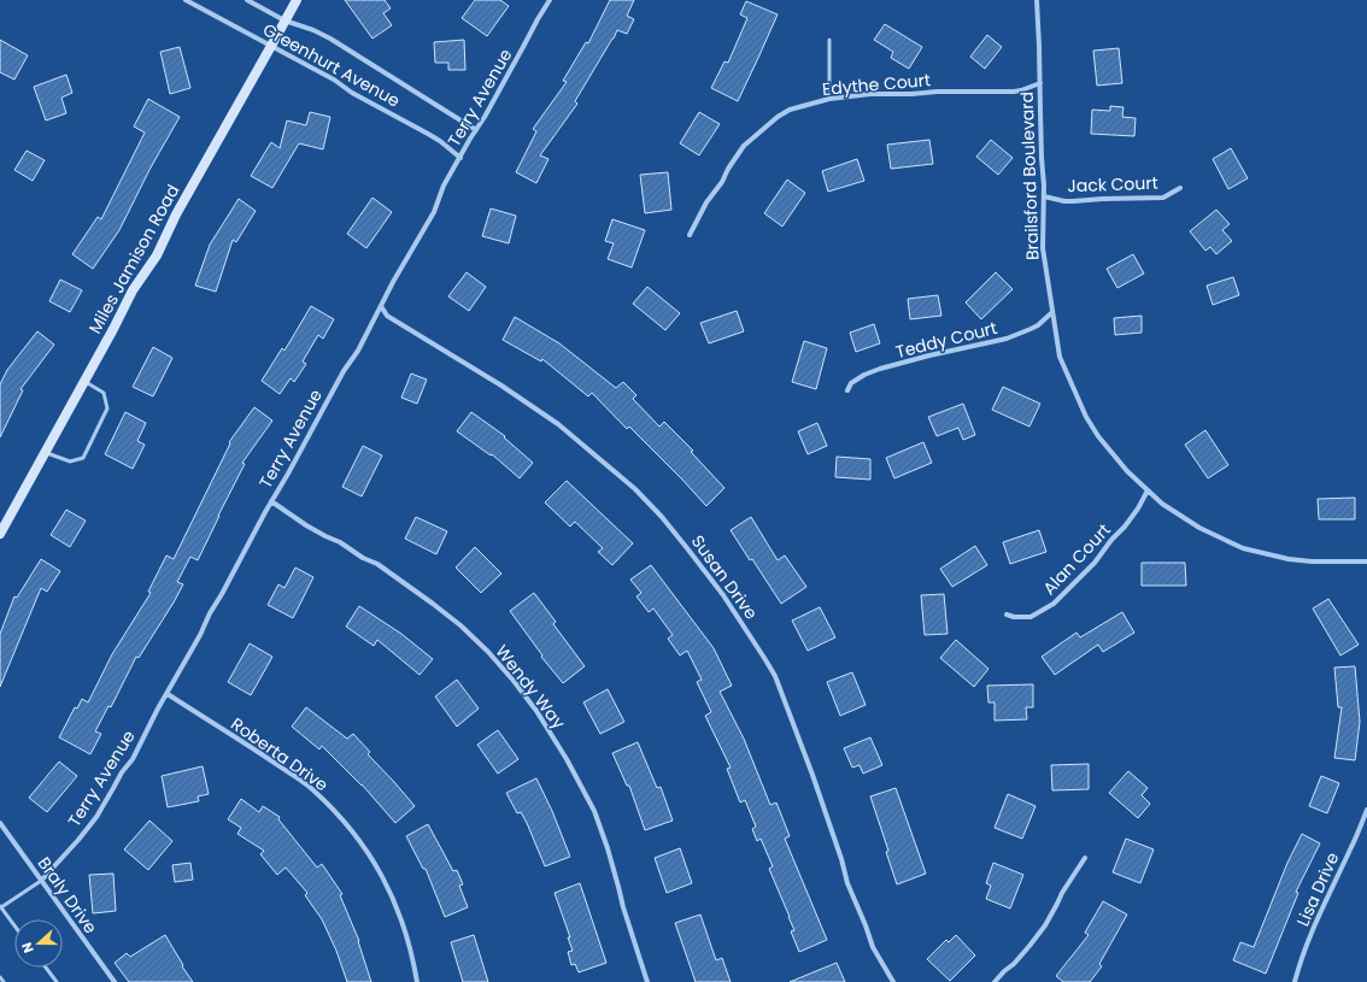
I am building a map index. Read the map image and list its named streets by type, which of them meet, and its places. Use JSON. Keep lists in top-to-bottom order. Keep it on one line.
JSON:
{"streets":{"main road":["Miles Jamison Road"],"street":["Greenhurt Avenue","Edythe Court","Terry Avenue","Brailsford Boulevard","Jack Court","Teddy Court","Alan Court","Susan Drive","Wendy Way","Roberta Drive","Lisa Drive","Braly Drive"]},"crossings":[["Greenhurt Avenue","Terry Avenue"],["Greenhurt Avenue","Miles Jamison Road"],["Edythe Court","Brailsford Boulevard"],["Terry Avenue","Susan Drive"],["Terry Avenue","Wendy Way"],["Terry Avenue","Roberta Drive"],["Terry Avenue","Braly Drive"],["Brailsford Boulevard","Jack Court"],["Brailsford Boulevard","Teddy Court"],["Brailsford Boulevard","Alan Court"]],"north":"left"}
